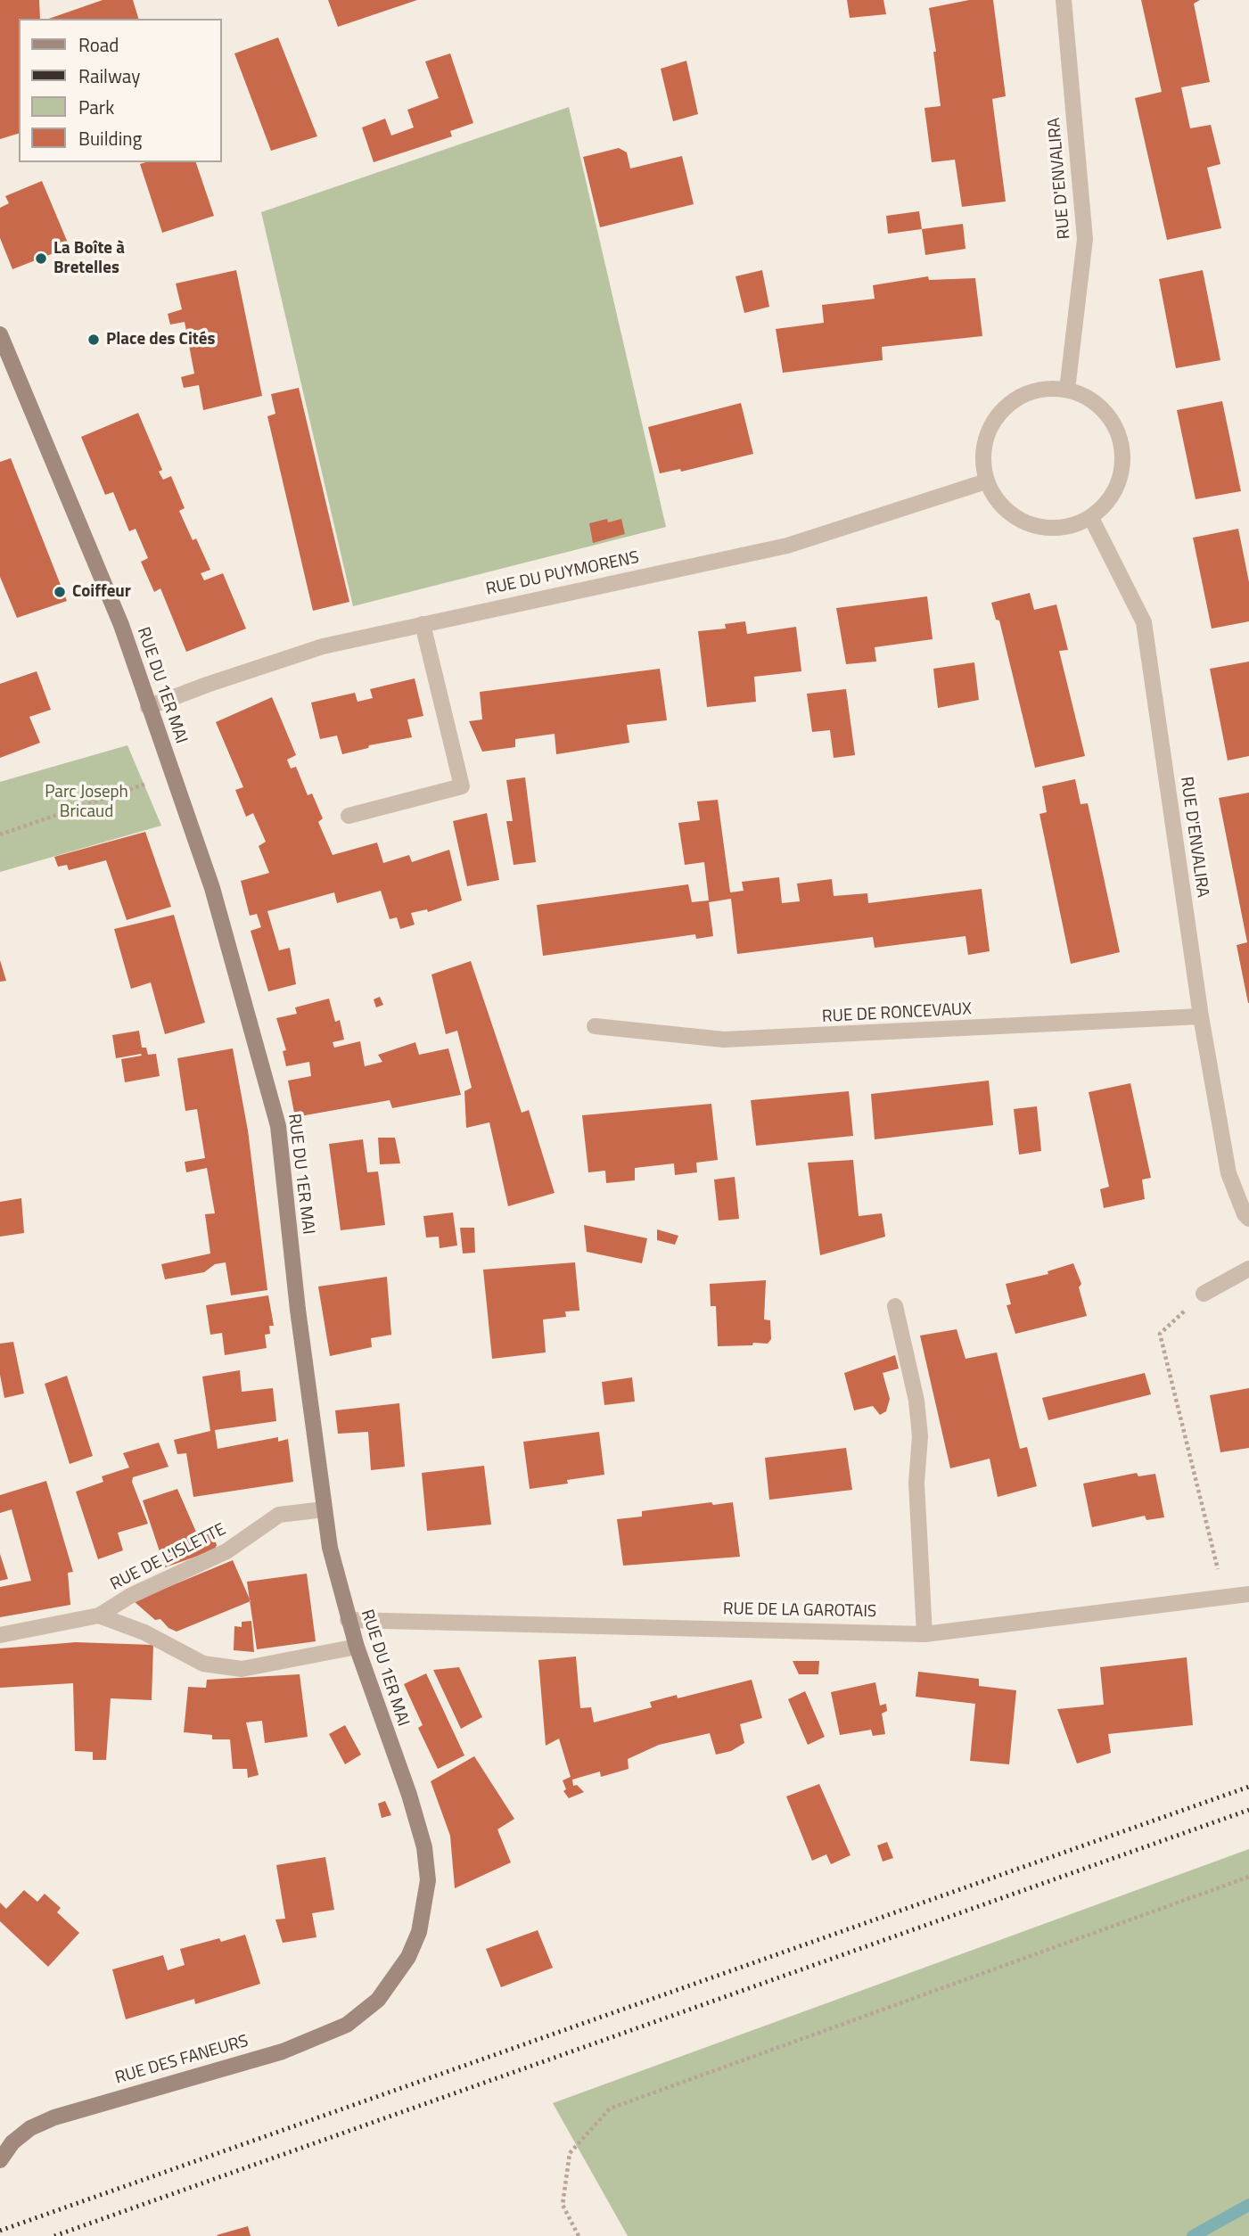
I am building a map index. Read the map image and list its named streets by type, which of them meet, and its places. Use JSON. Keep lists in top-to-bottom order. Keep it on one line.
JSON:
{"streets":{"street":["RUE D'ENVALIRA","RUE DU PUYMORENS","RUE DU 1ER MAI","RUE DE RONCEVAUX","RUE DE L'ISLETTE","RUE DE LA GAROTAIS","RUE DES FANEURS"]},"crossings":[["RUE D'ENVALIRA","RUE DU PUYMORENS"],["RUE D'ENVALIRA","RUE DE RONCEVAUX"],["RUE DU PUYMORENS","RUE DU 1ER MAI"],["RUE DU 1ER MAI","RUE DE L'ISLETTE"],["RUE DU 1ER MAI","RUE DE LA GAROTAIS"],["RUE DU 1ER MAI","RUE DES FANEURS"]],"parks":["Parc Joseph Bricaud"],"places":["La Boîte à Bretelles","Place des Cités","Coiffeur"],"legend":["Road","Railway","Park","Building"]}
